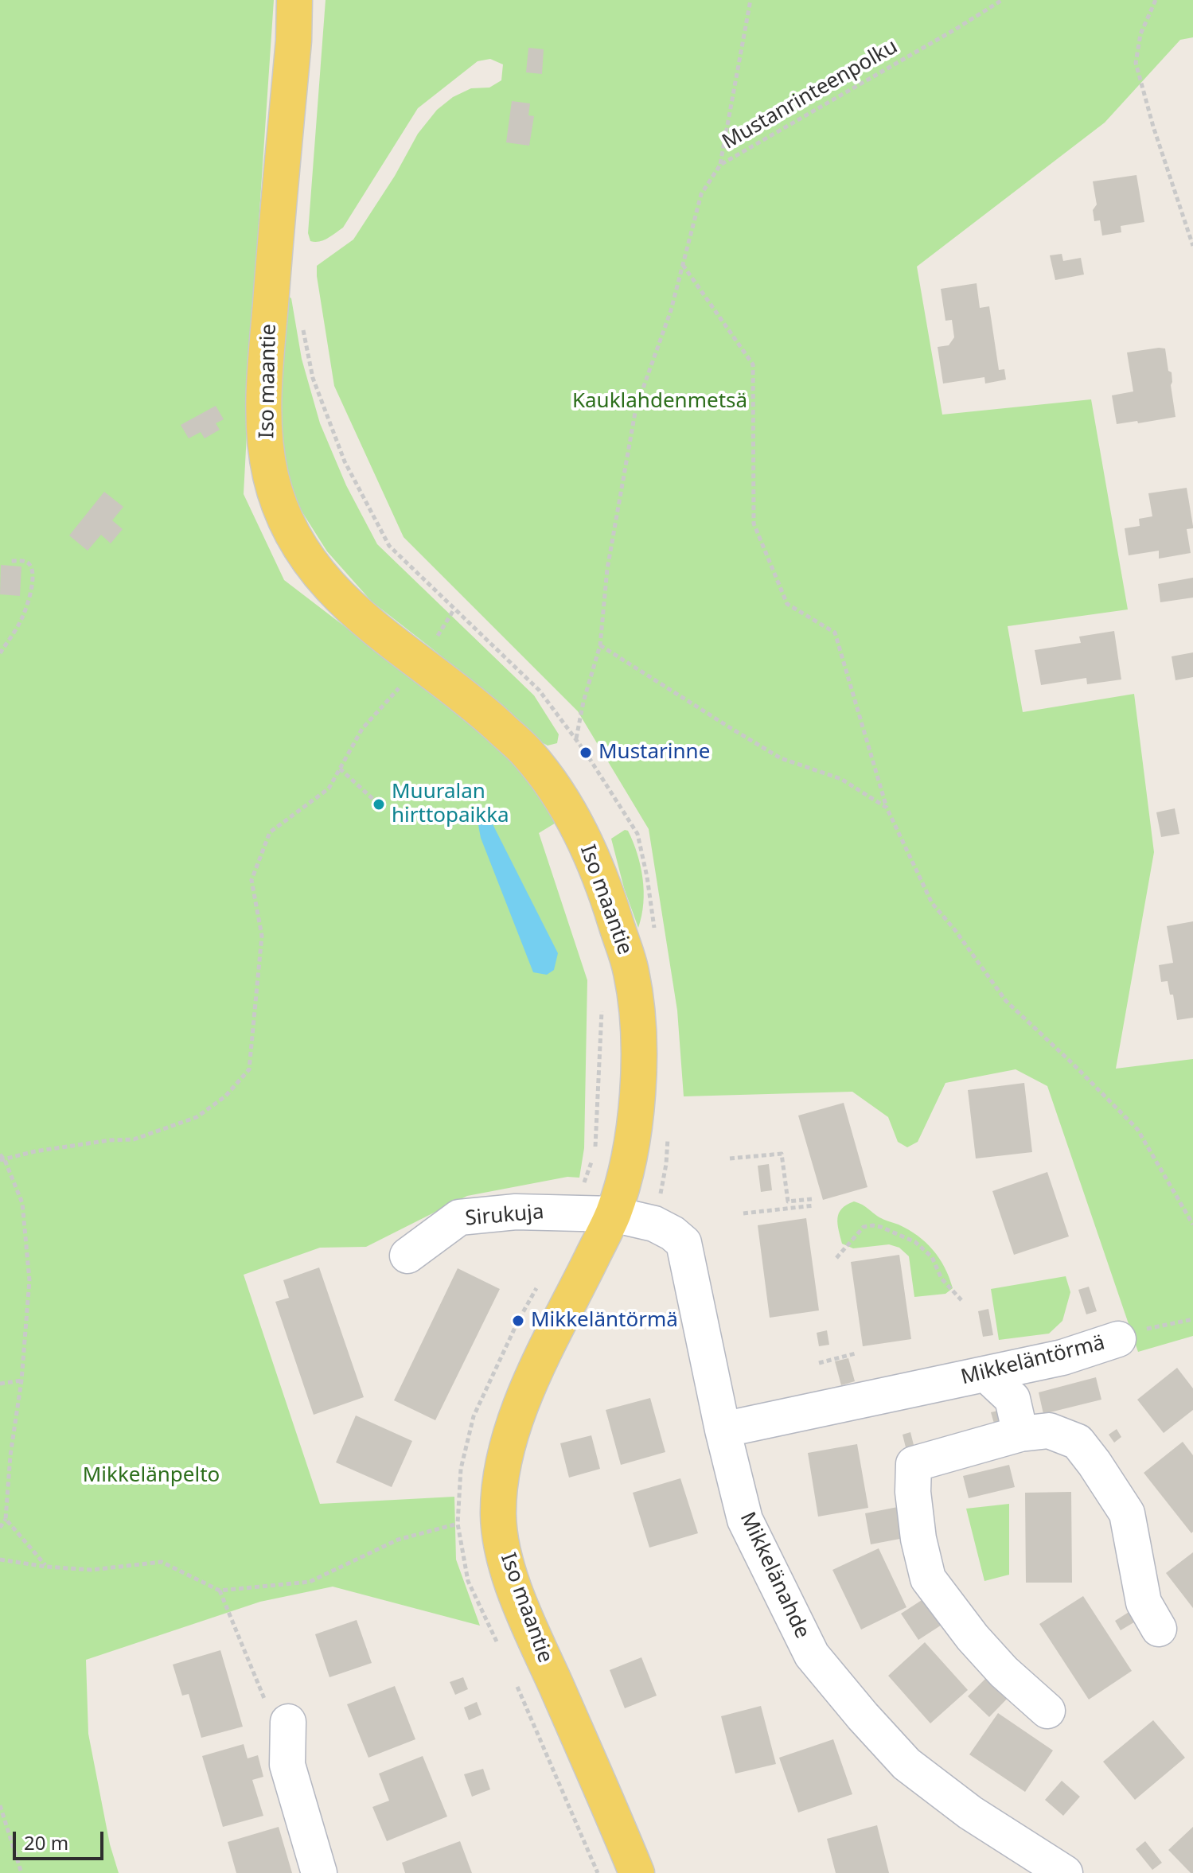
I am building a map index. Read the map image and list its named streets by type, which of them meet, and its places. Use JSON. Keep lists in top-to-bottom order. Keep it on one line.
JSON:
{"streets":{"main road":["Iso maantie"],"street":["Sirukuja","Mikkeläntörmä","Mikkelänahde"],"path":["Mustanrinteenpolku"]},"crossings":[["Iso maantie","Sirukuja"],["Iso maantie","Mikkelänahde"],["Sirukuja","Mikkelänahde"],["Mikkeläntörmä","Mikkelänahde"]],"parks":["Kauklahdenmetsä","Mikkelänpelto"],"places":["Mustarinne","Muuralan hirttopaikka","Mikkeläntörmä"],"scale_bar":"20 m"}
